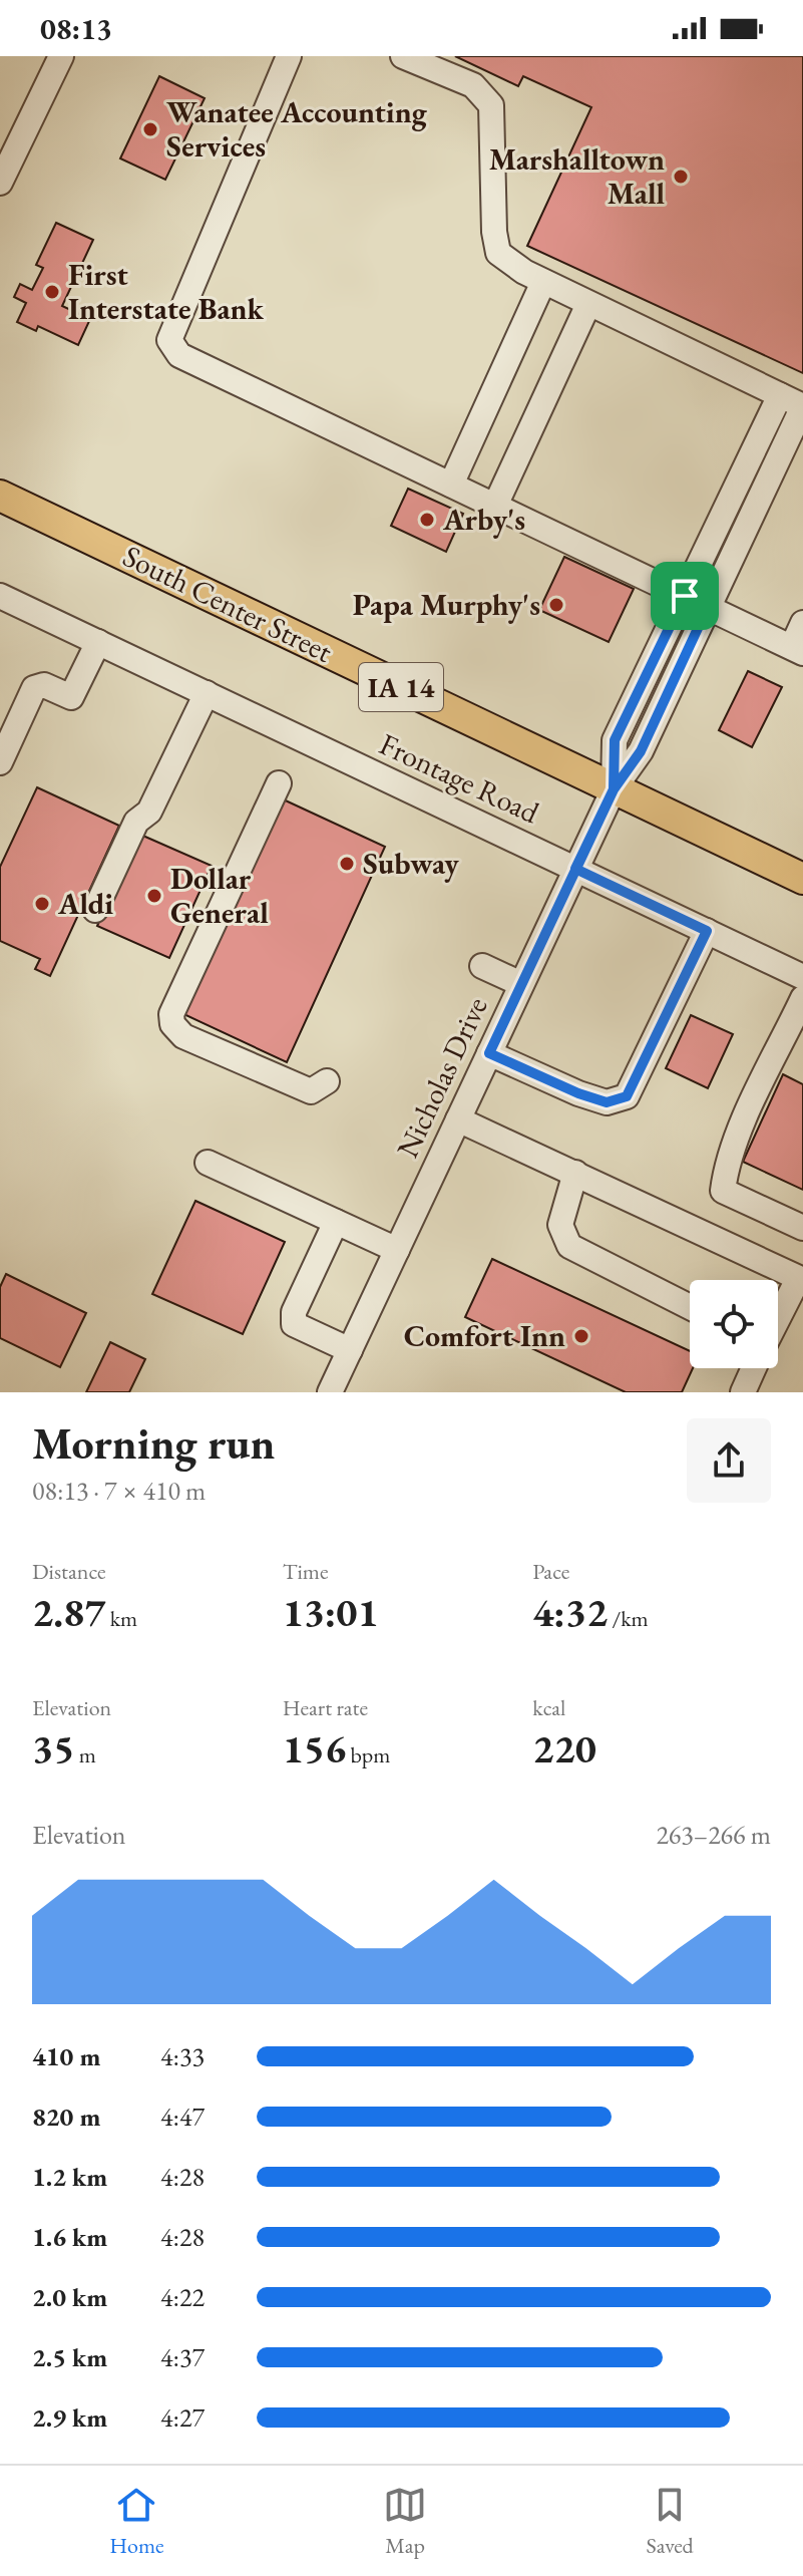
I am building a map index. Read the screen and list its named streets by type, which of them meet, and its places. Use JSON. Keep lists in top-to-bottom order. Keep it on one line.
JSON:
{"streets":{"main road":["South Center Street","IA 14"],"street":["Frontage Road","Nicholas Drive"]},"crossings":[["South Center Street","Nicholas Drive"],["Frontage Road","Nicholas Drive"]],"places":["Wanatee Accounting Services","Marshalltown Mall","First Interstate Bank","Arby's","Papa Murphy's","Subway","Dollar General","Aldi","Comfort Inn"],"page":{"status":"08:13","heading":["Morning run","08:13 · 7 × 410 m"],"stats":[["Distance","2.87 km"],["Time","13:01"],["Pace","4:32 /km"],["Elevation","35 m"],["Heart rate","156 bpm"],["kcal","220"]],"chart":["Elevation","263–266 m"],"list":[{"name":"410 m","note":"4:33"},{"name":"820 m","note":"4:47"},{"name":"1.2 km","note":"4:28"},{"name":"1.6 km","note":"4:28"},{"name":"2.0 km","note":"4:22"},{"name":"2.5 km","note":"4:37"},{"name":"2.9 km","note":"4:27"}],"tabs":["Home","Map","Saved"]}}
